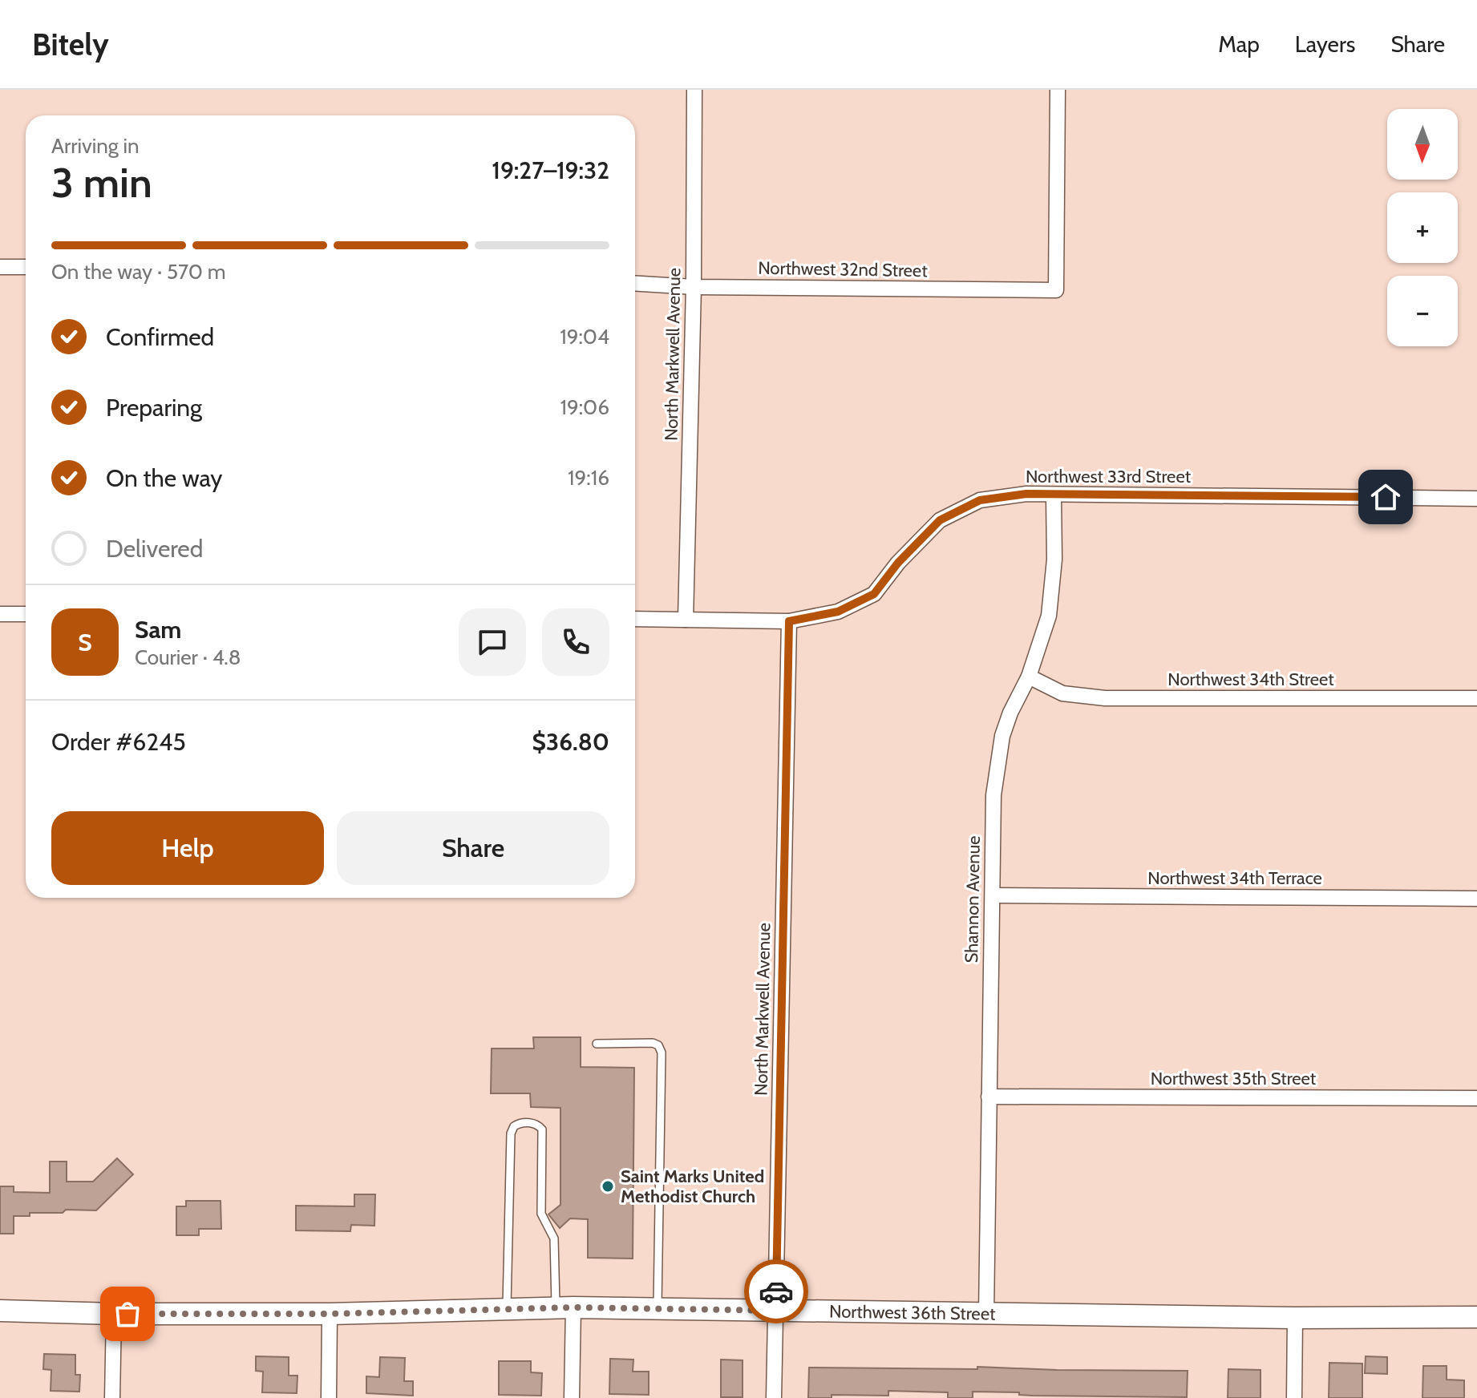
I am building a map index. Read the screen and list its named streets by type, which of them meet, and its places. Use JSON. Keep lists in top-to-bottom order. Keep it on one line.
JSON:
{"streets":{"street":["Northwest 32nd Street","North Markwell Avenue","Northwest 33rd Street","Northwest 34th Street","Northwest 34th Terrace","Shannon Avenue","Northwest 35th Street","Northwest 36th Street"]},"crossings":[["Northwest 32nd Street","North Markwell Avenue"],["North Markwell Avenue","Northwest 33rd Street"],["North Markwell Avenue","Northwest 36th Street"],["Northwest 33rd Street","Shannon Avenue"],["Northwest 34th Street","Shannon Avenue"],["Northwest 34th Terrace","Shannon Avenue"],["Shannon Avenue","Northwest 35th Street"],["Shannon Avenue","Northwest 36th Street"]],"places":["Saint Marks United Methodist Church"],"north":"bottom","page":{"header":"Bitely","nav":["Map","Layers","Share"],"map_buttons":["+","−"],"heading":["3 min","Arriving in","19:27–19:32"],"panel":["Sam","Courier · 4.8","Order #6245","$36.80"],"bar":"On the way · 570 m","list":[["Confirmed","19:04"],["Preparing","19:06"],["On the way","19:16"],"Delivered"],"round":"S","buttons":["Help","Share"]}}
